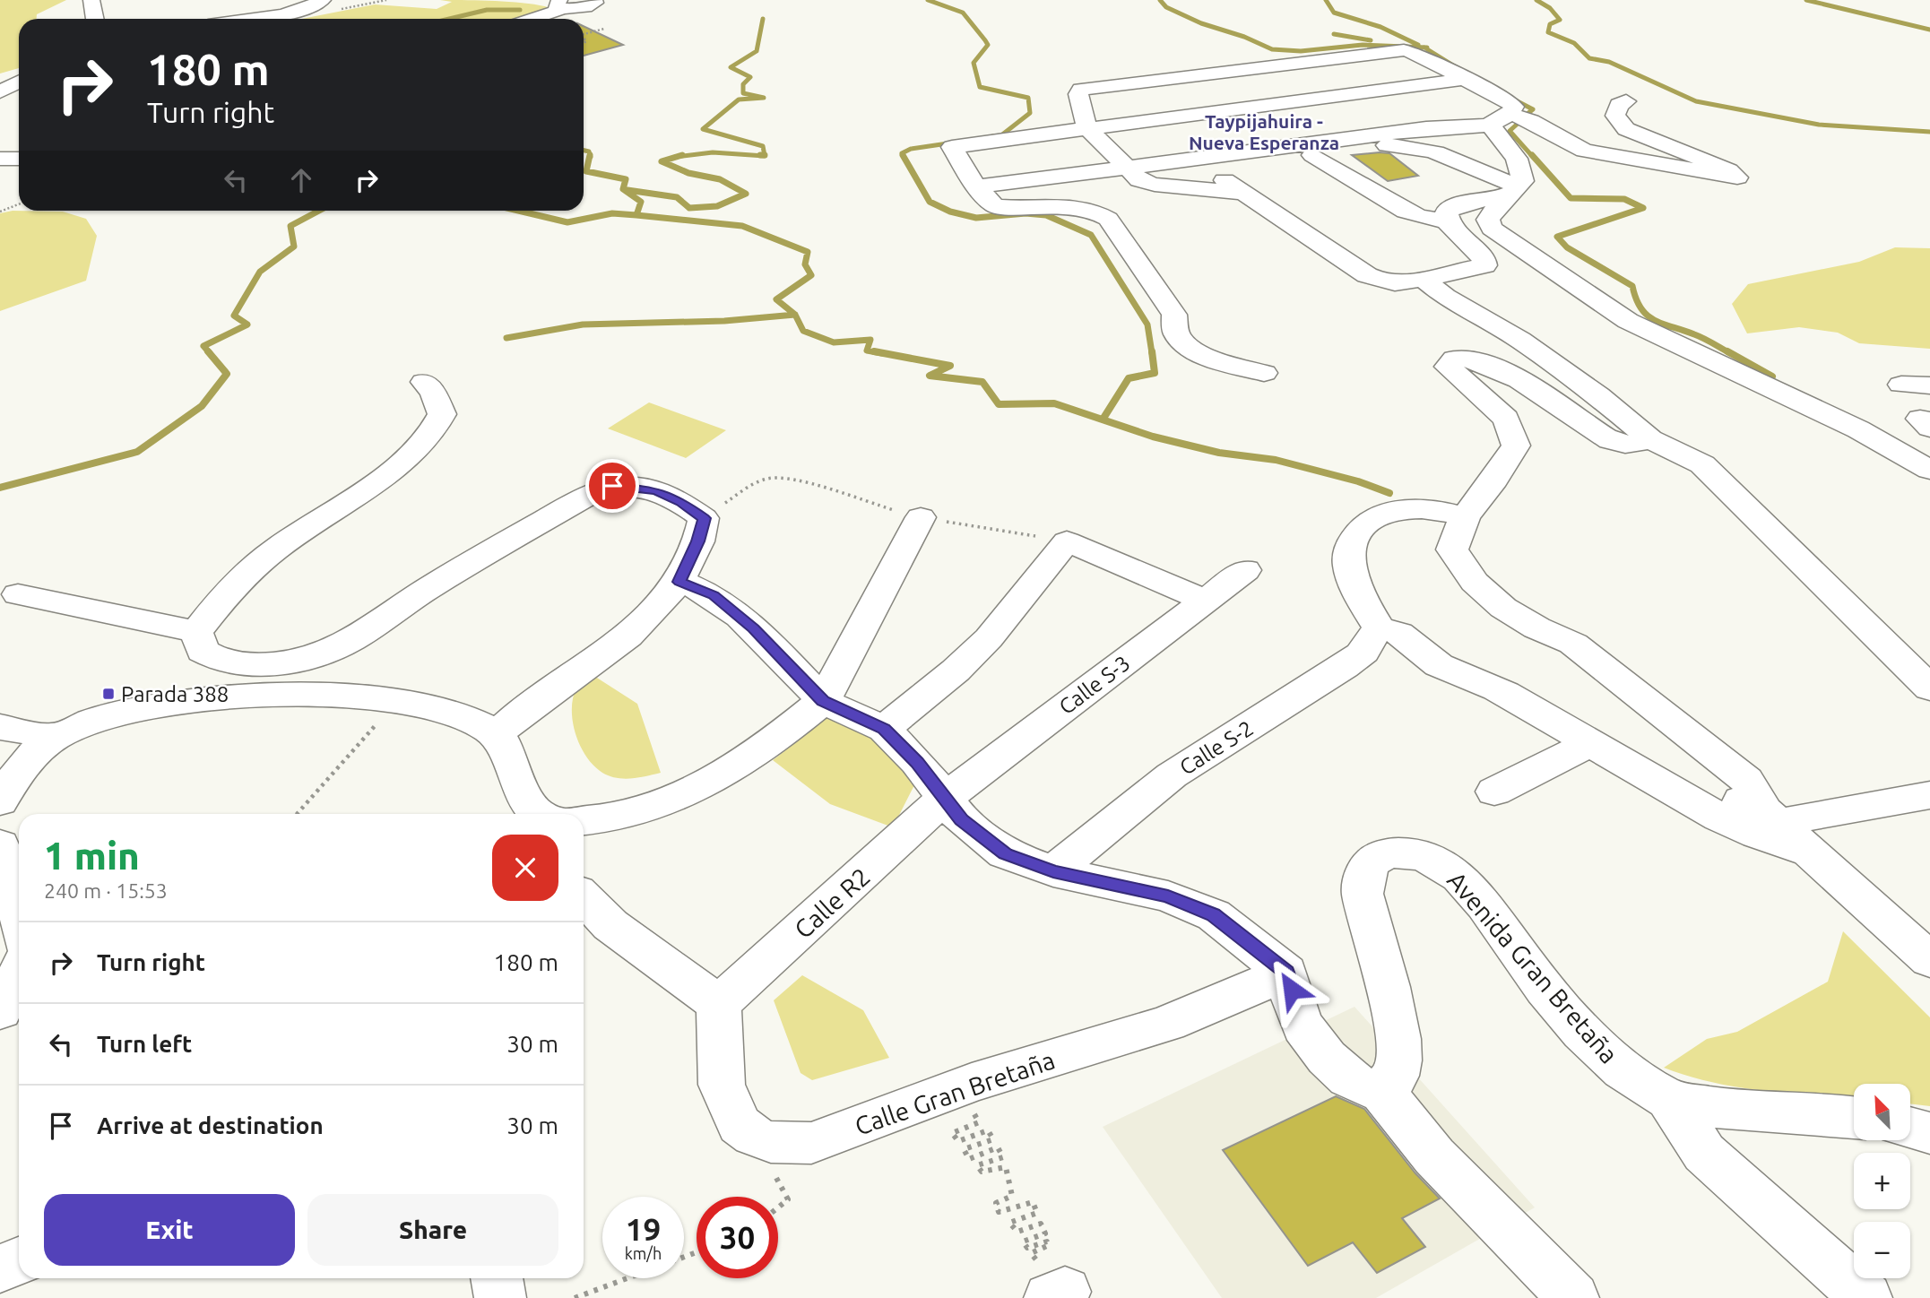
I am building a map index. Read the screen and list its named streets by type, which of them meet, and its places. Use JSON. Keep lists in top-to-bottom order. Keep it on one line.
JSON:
{"streets":{"street":["Calle S-3","Calle S-2","Calle R2","Avenida Gran Bretaña","Calle Gran Bretaña"]},"crossings":[["Calle S-3","Calle R2"],["Calle R2","Calle Gran Bretaña"]],"districts":["Taypijahuira - Nueva Esperanza"],"places":{"transit":["Parada 388"]},"north":"top left","page":{"turn":["180 m","Turn right"],"heading":["1 min","240 m · 15:53"],"list":[{"name":"Turn right","value":"180 m"},{"name":"Turn left","value":"30 m"},{"name":"Arrive at destination","value":"30 m"}],"map_buttons":["+","−"],"buttons":["Exit","Share"],"speed":"19 km/h","limit":"30"}}
